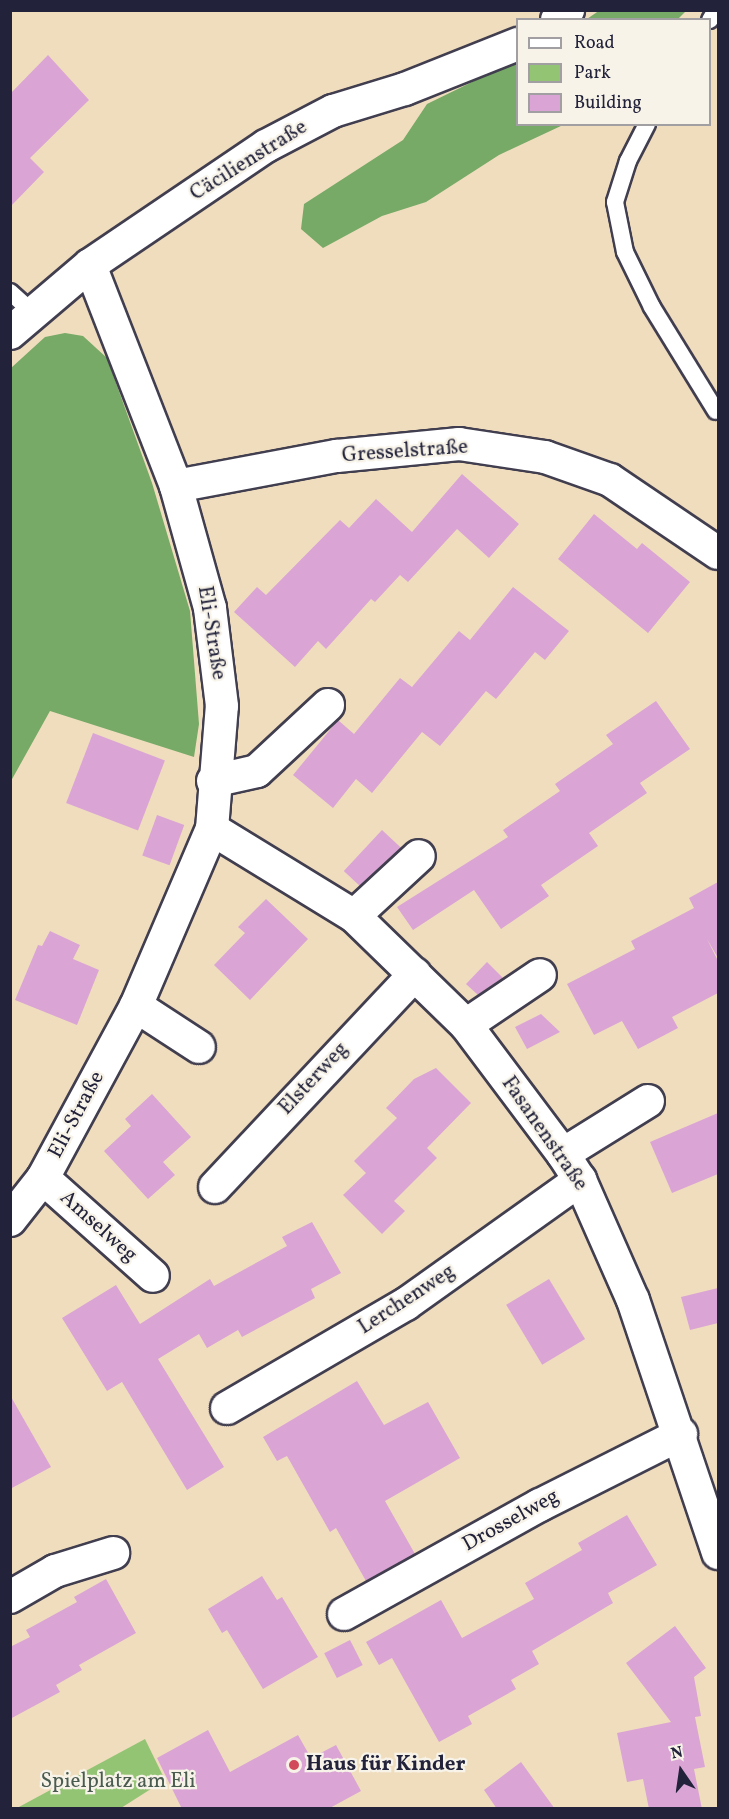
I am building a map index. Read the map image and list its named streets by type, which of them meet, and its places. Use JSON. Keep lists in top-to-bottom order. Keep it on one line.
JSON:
{"streets":{"street":["Cäcilienstraße","Gresselstraße","Eli-Straße","Elsterweg","Fasanenstraße","Amselweg","Lerchenweg","Drosselweg"]},"crossings":[["Cäcilienstraße","Eli-Straße"],["Gresselstraße","Eli-Straße"],["Eli-Straße","Fasanenstraße"],["Eli-Straße","Amselweg"],["Elsterweg","Fasanenstraße"],["Fasanenstraße","Lerchenweg"],["Fasanenstraße","Drosselweg"]],"parks":["Spielplatz am Eli"],"places":["Haus für Kinder"],"legend":["Road","Park","Building"],"north":"top"}
